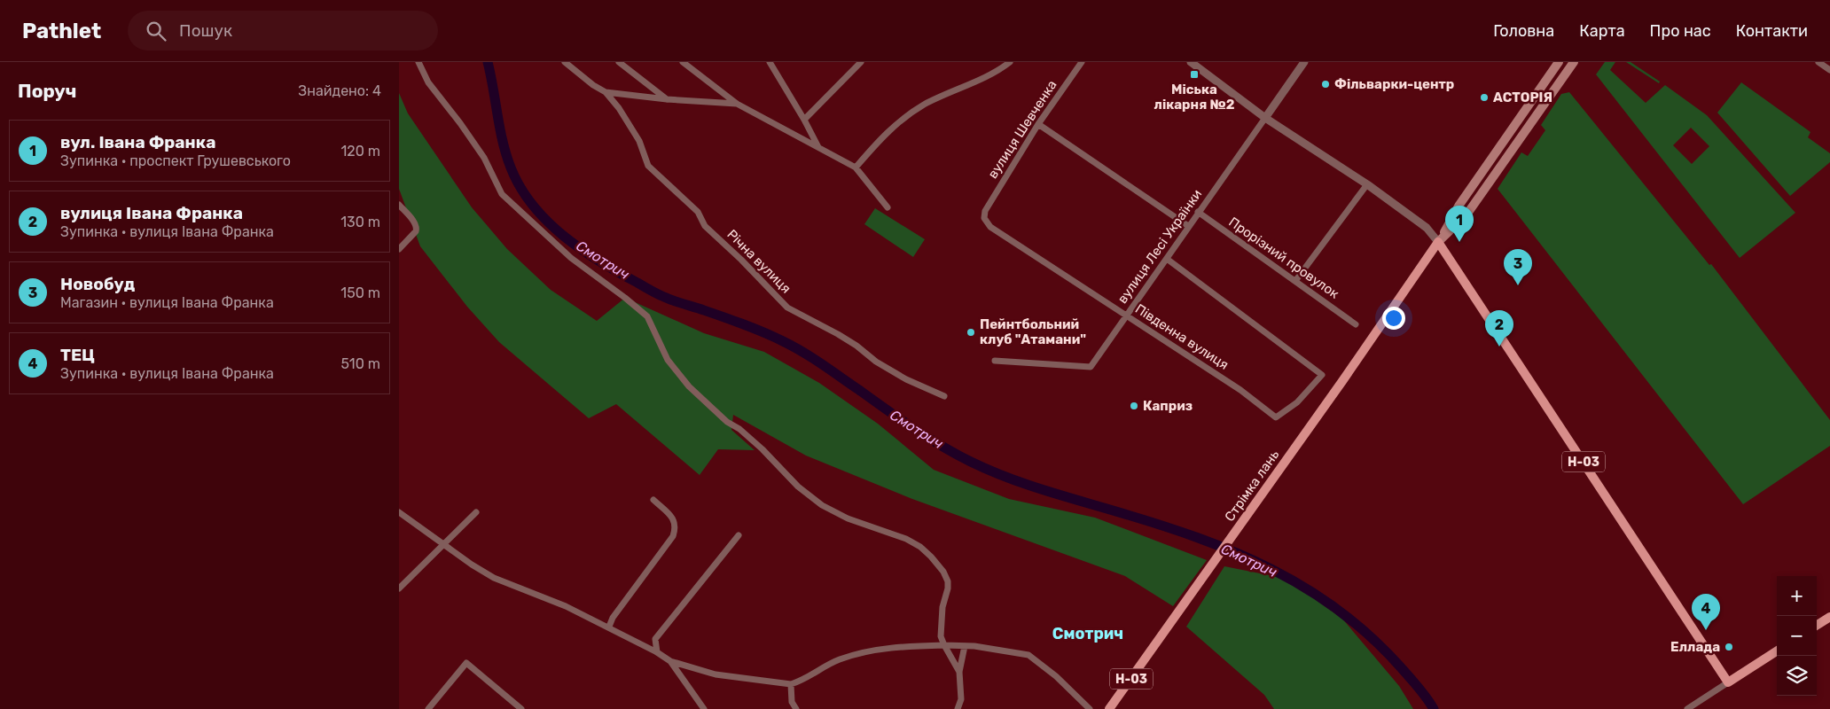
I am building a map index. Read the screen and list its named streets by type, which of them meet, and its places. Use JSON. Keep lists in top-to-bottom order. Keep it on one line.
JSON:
{"streets":{"main road":["Н-03","Стрімка лань"],"street":["вулиця Шевченка","вулиця Лесі Українки","Прорізний провулок","Річна вулиця","Південна вулиця"]},"crossings":[["вулиця Шевченка","Південна вулиця"],["вулиця Лесі Українки","Прорізний провулок"],["вулиця Лесі Українки","Південна вулиця"],["Н-03","Стрімка лань"]],"districts":["Смотрич"],"water":["Смотрич"],"places":{"transit":["Міська лікарня №2"],"other":["Фільварки-центр","АСТОРІЯ","Пейнтбольний клуб \"Атамани\"","Каприз","Еллада"]},"page":{"header":"Pathlet","search":"Пошук","nav":["Головна","Карта","Про нас","Контакти"],"heading":["Поруч","Знайдено: 4"],"list":[{"mark":"1","name":"вул. Івана Франка","note":"Зупинка · проспект Грушевського","value":"120 m"},{"mark":"2","name":"вулиця Івана Франка","note":"Зупинка · вулиця Івана Франка","value":"130 m"},{"mark":"3","name":"Новобуд","note":"Магазин · вулиця Івана Франка","value":"150 m"},{"mark":"4","name":"ТЕЦ","note":"Зупинка · вулиця Івана Франка","value":"510 m"}],"pins":["1","3","2","4"],"map_buttons":["+","−"]}}
